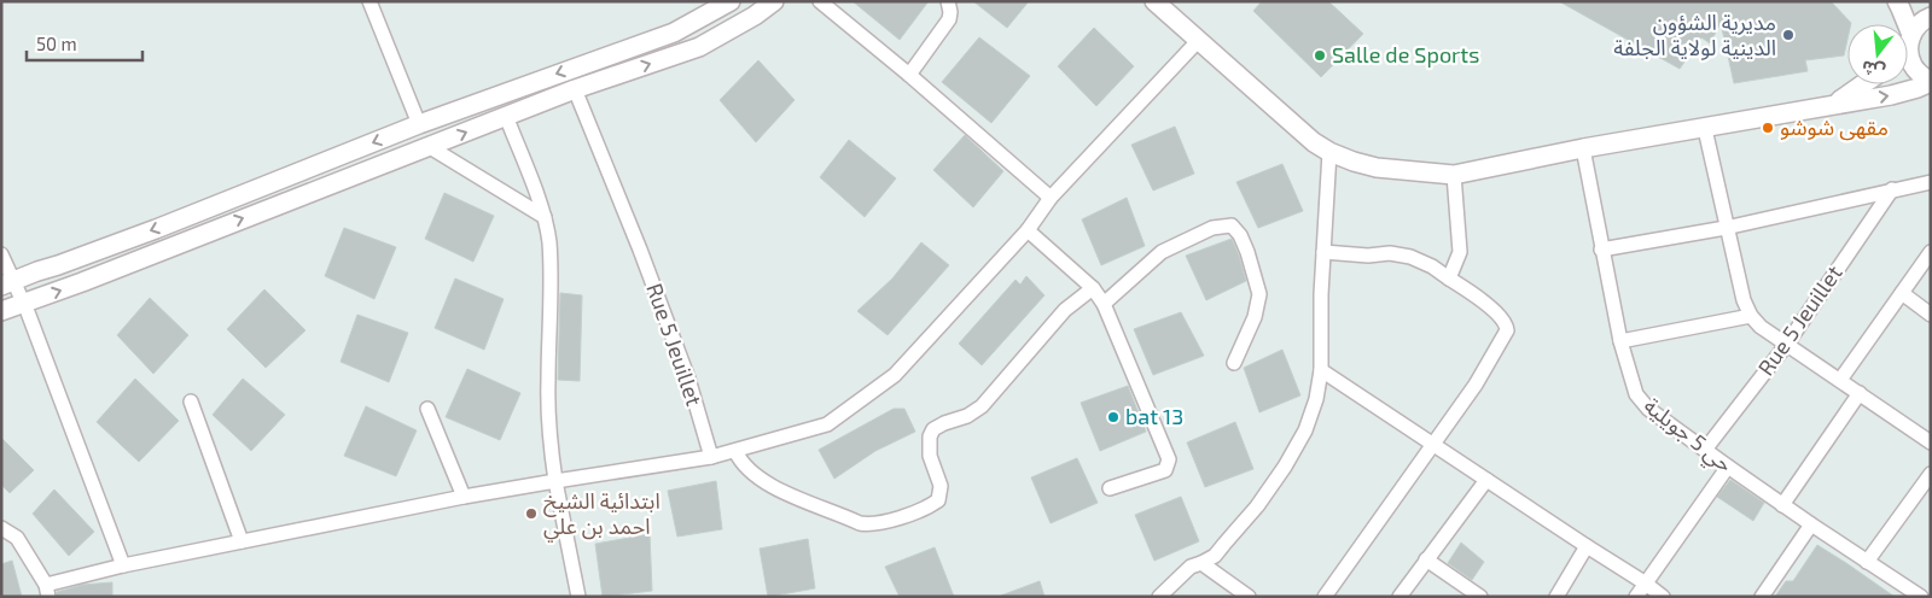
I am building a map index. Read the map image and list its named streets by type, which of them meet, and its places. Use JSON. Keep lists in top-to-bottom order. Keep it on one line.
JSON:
{"streets":{"street":["Rue 5 Jeuillet","حي 5 جويلية"]},"crossings":[["Rue 5 Jeuillet","حي 5 جويلية"]],"places":["مديرية الشؤون الدينية لولاية الجلفة","Salle de Sports","مقهى شوشو","bat 13","ابتدائية الشيخ احمد بن علي"],"scale_bar":"50 m","north":"bottom"}
